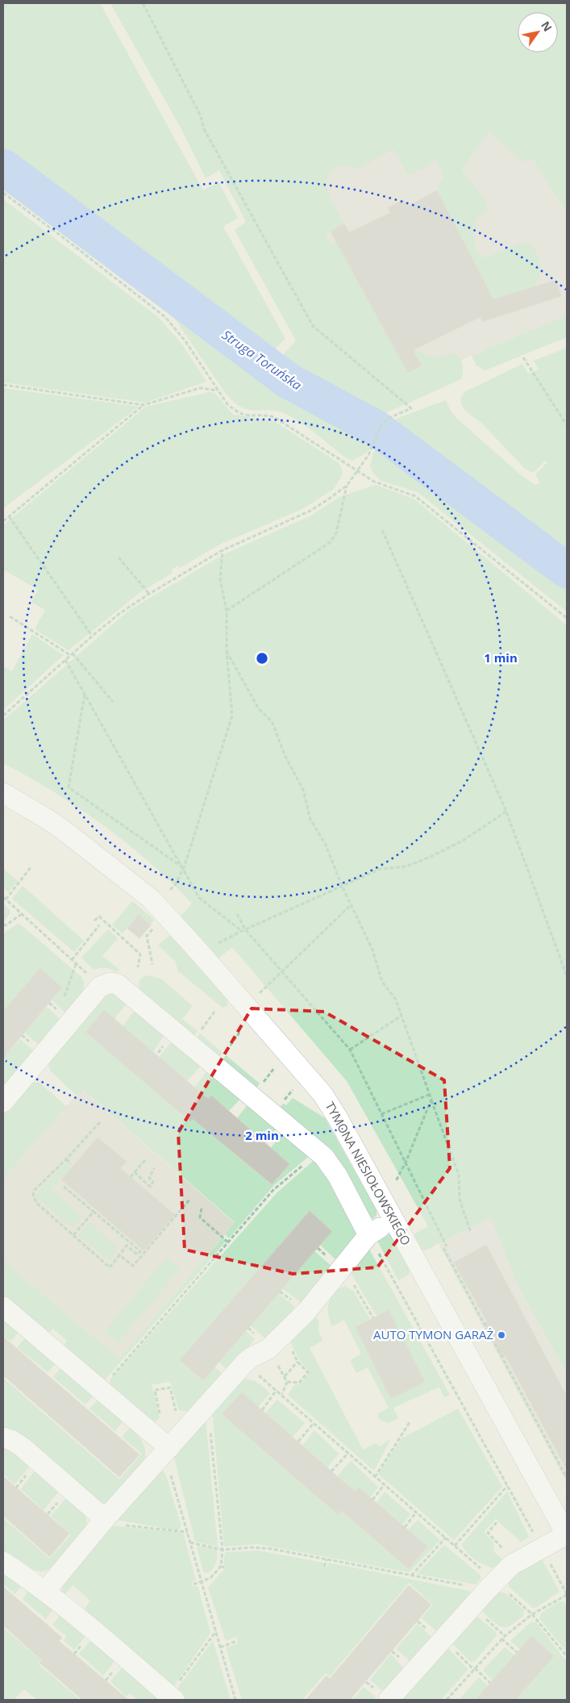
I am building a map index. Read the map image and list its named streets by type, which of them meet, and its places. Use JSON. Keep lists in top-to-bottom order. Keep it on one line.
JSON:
{"streets":{"street":["TYMONA NIESIOŁOWSKIEGO"]},"water":["Struga Toruńska"],"places":["AUTO TYMON GARAŻ"],"north":"top right","rings":["1 min","2 min"]}
